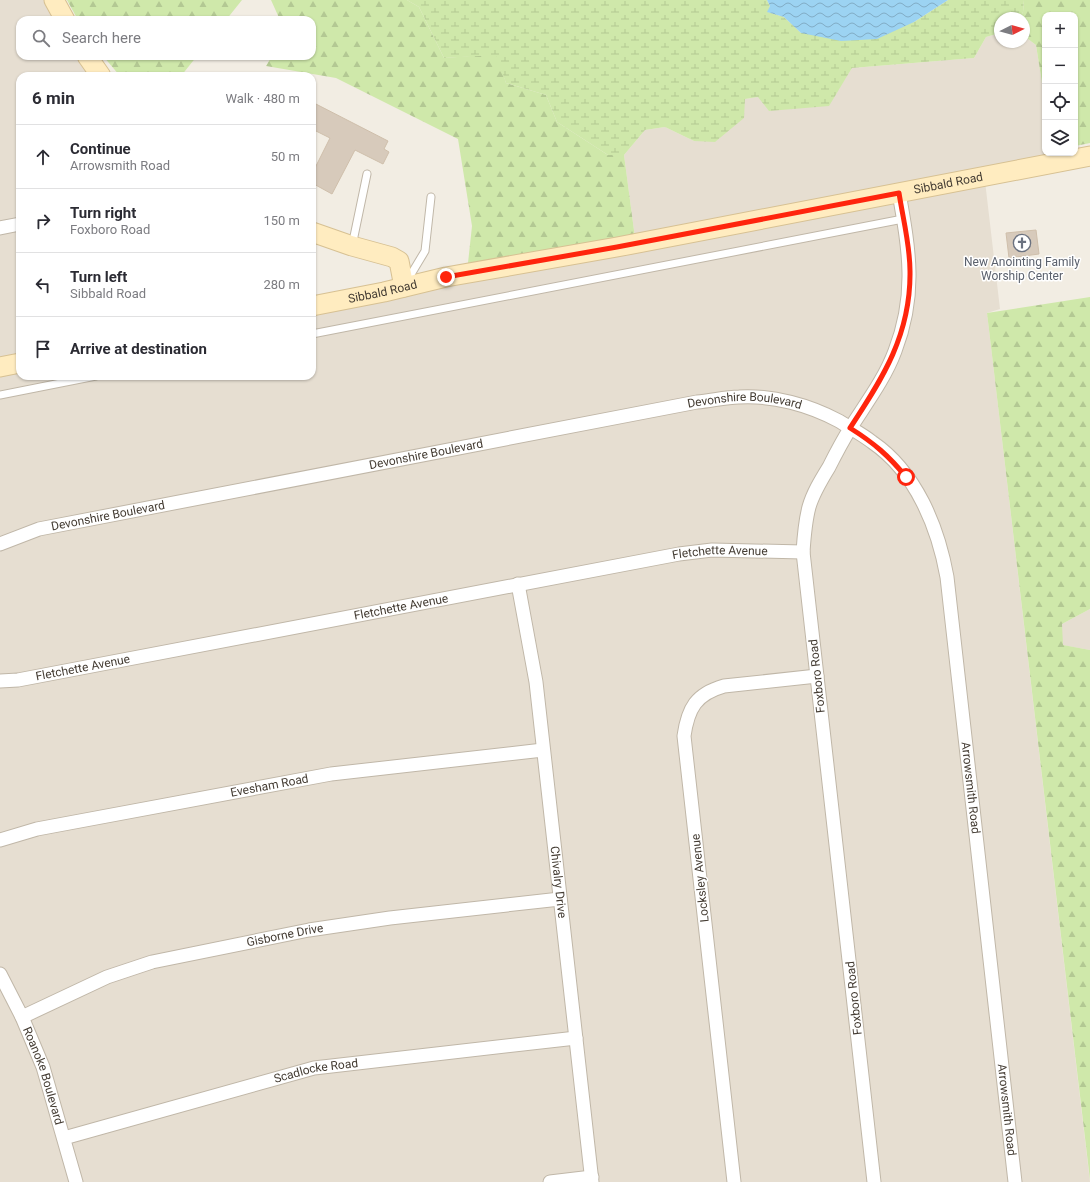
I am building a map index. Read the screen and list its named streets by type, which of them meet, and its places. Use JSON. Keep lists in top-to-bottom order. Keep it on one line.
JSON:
{"streets":{"street":["Sibbald Road","Devonshire Boulevard","Fletchette Avenue","Foxboro Road","Evesham Road","Arrowsmith Road","Locksley Avenue","Chivalry Drive","Gisborne Drive","Scadlocke Road","Roanoke Boulevard"]},"crossings":[["Sibbald Road","Foxboro Road"],["Devonshire Boulevard","Foxboro Road"],["Devonshire Boulevard","Arrowsmith Road"],["Fletchette Avenue","Foxboro Road"],["Fletchette Avenue","Chivalry Drive"],["Foxboro Road","Arrowsmith Road"],["Foxboro Road","Locksley Avenue"],["Evesham Road","Chivalry Drive"],["Chivalry Drive","Gisborne Drive"],["Chivalry Drive","Scadlocke Road"],["Gisborne Drive","Roanoke Boulevard"],["Scadlocke Road","Roanoke Boulevard"]],"places":{"church":["New Anointing Family Worship Center"]},"north":"right","page":{"map_buttons":["+","−"],"search":"Search here","heading":["6 min","Walk · 480 m"],"list":[["Continue","Arrowsmith Road","50 m"],["Turn right","Foxboro Road","150 m"],["Turn left","Sibbald Road","280 m"],"Arrive at destination"]}}
